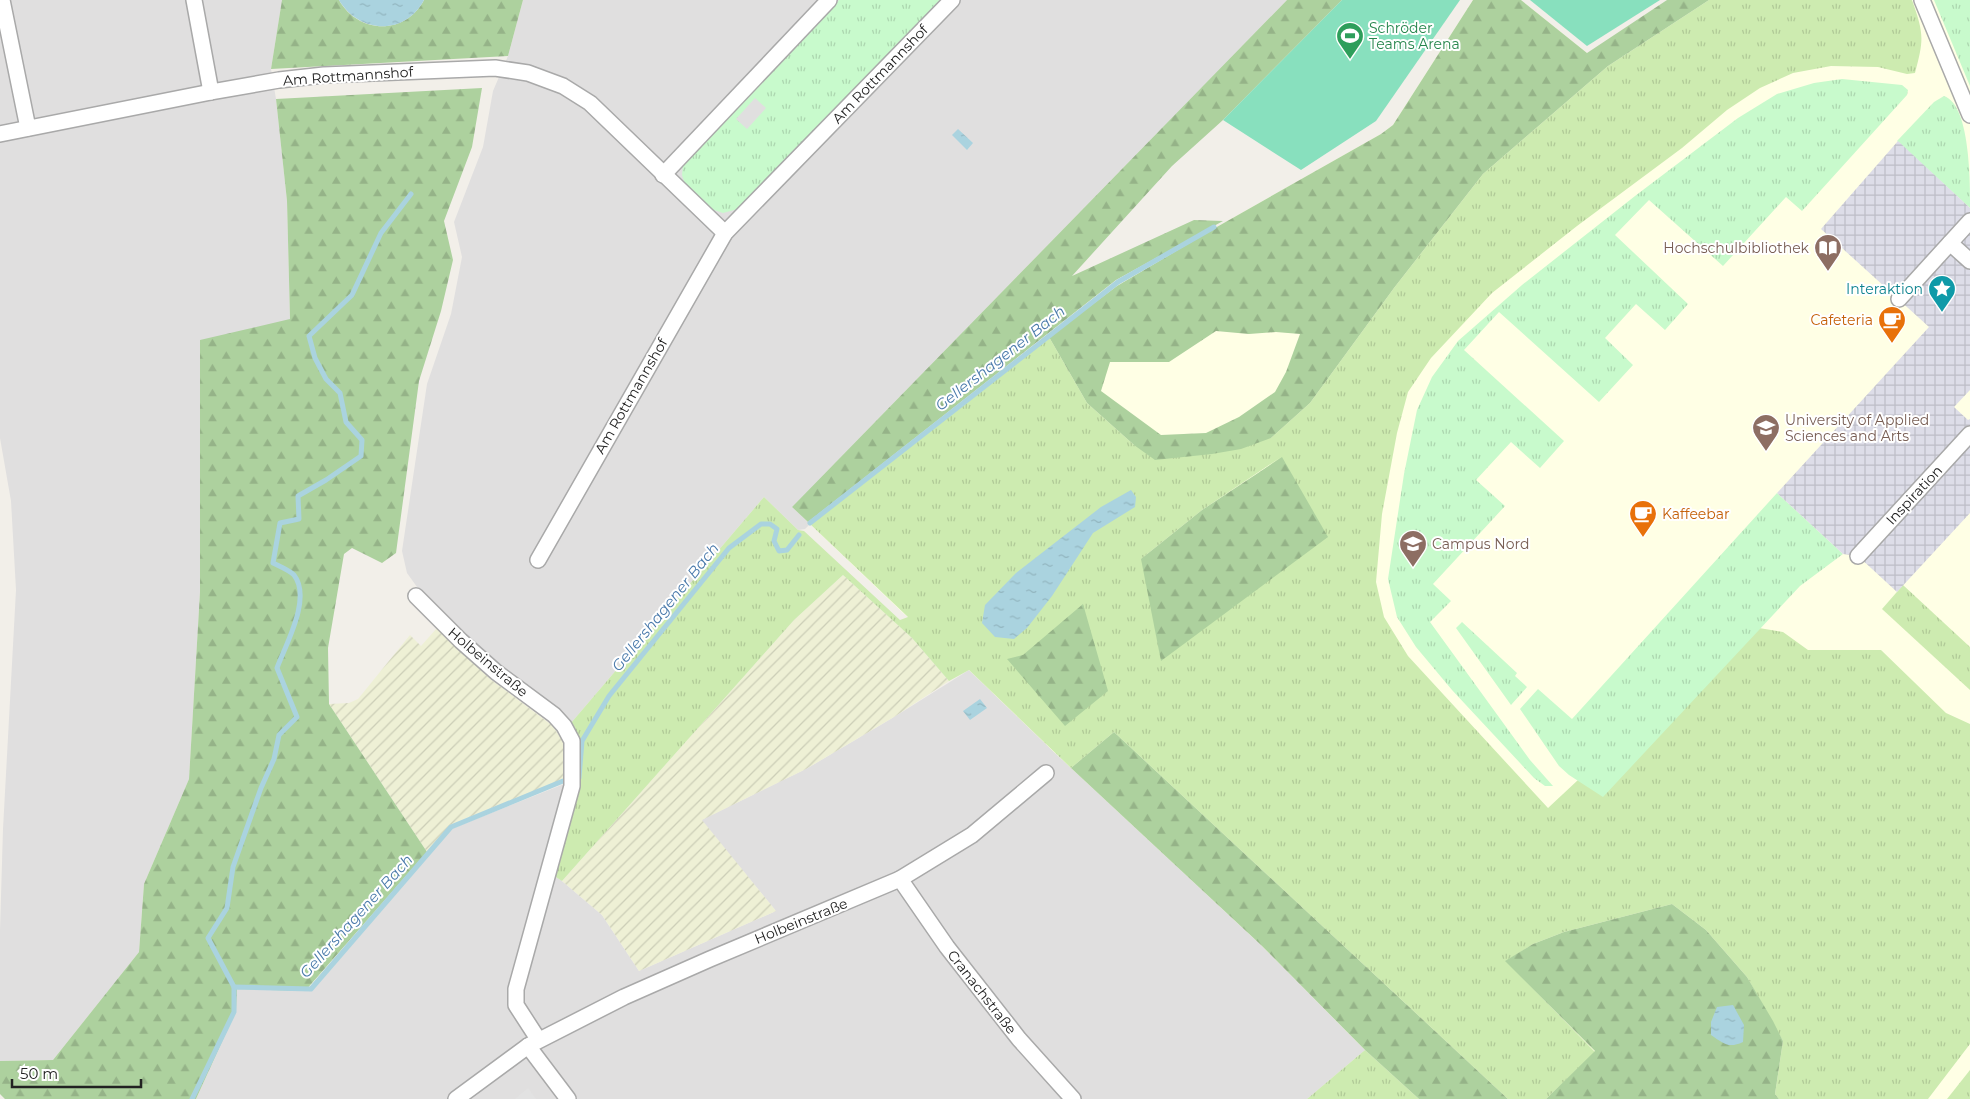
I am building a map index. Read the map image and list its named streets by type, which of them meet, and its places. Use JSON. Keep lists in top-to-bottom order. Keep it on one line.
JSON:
{"streets":{"street":["Am Rottmannshof","Inspiration","Holbeinstraße","Cranachstraße"]},"crossings":[["Holbeinstraße","Cranachstraße"]],"water":["Gellershagener Bach"],"places":{"sports":["Schröder Teams Arena"],"library":["Hochschulbibliothek"],"place":["Interaktion"],"cafe":["Cafeteria","Kaffeebar"],"school or university":["University of Applied Sciences and Arts","Campus Nord"]},"scale_bar":"50 m"}
